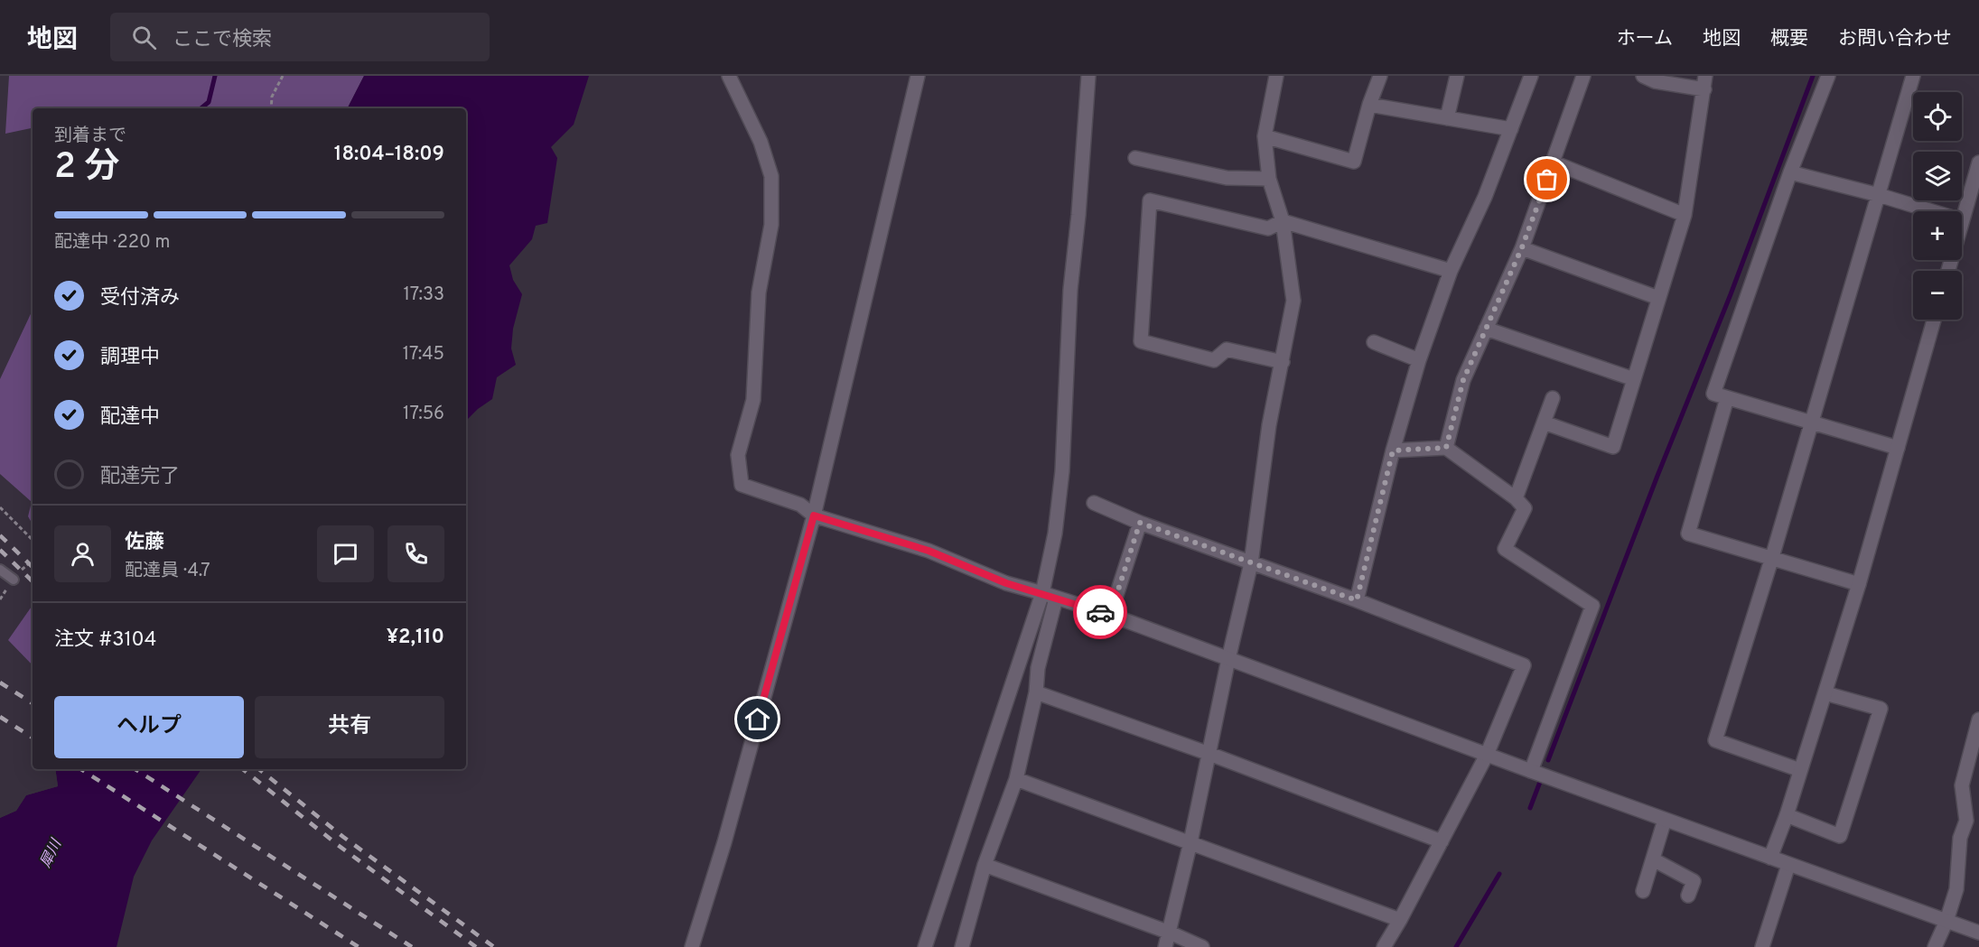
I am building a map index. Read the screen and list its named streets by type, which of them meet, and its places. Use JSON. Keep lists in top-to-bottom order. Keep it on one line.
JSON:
{"water":["犀川"],"page":{"header":"地図","search":"ここで検索","nav":["ホーム","地図","概要","お問い合わせ"],"map_buttons":["+","−"],"heading":["2 分","到着まで","18:04–18:09"],"panel":["佐藤","配達員 · 4.7","注文 #3104","¥2,110"],"bar":"配達中 · 220 m","list":[["受付済み","17:33"],["調理中","17:45"],["配達中","17:56"],"配達完了"],"buttons":["ヘルプ","共有"]}}
